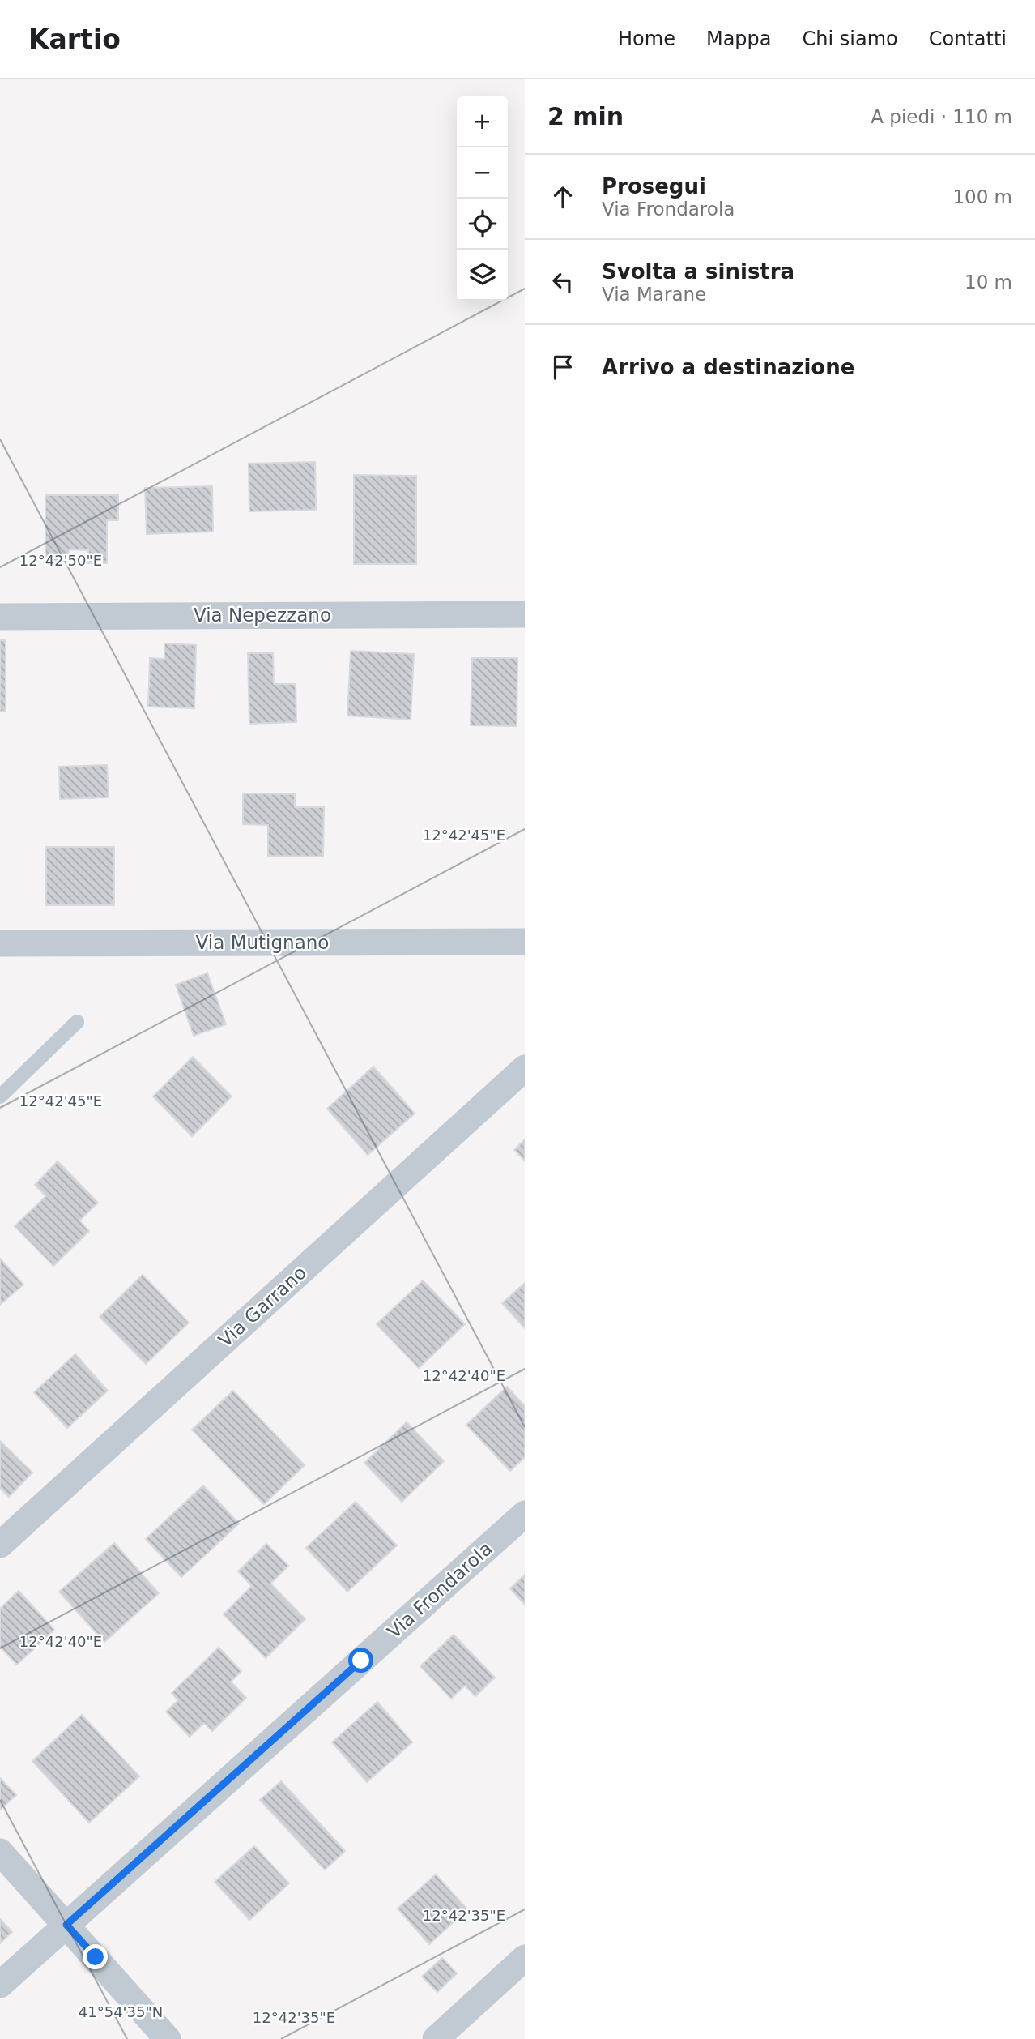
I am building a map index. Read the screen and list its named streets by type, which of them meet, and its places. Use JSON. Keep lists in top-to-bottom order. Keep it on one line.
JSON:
{"streets":{"street":["Via Nepezzano","Via Mutignano","Via Garrano","Via Frondarola"]},"page":{"header":"Kartio","nav":["Home","Mappa","Chi siamo","Contatti"],"heading":["2 min","A piedi · 110 m"],"map_buttons":["+","−"],"list":[["Prosegui","Via Frondarola","100 m"],["Svolta a sinistra","Via Marane","10 m"],"Arrivo a destinazione"]},"coordinates":["12°42'50\"E","12°42'45\"E","12°42'40\"E","12°42'35\"E","41°54'35\"N"]}
